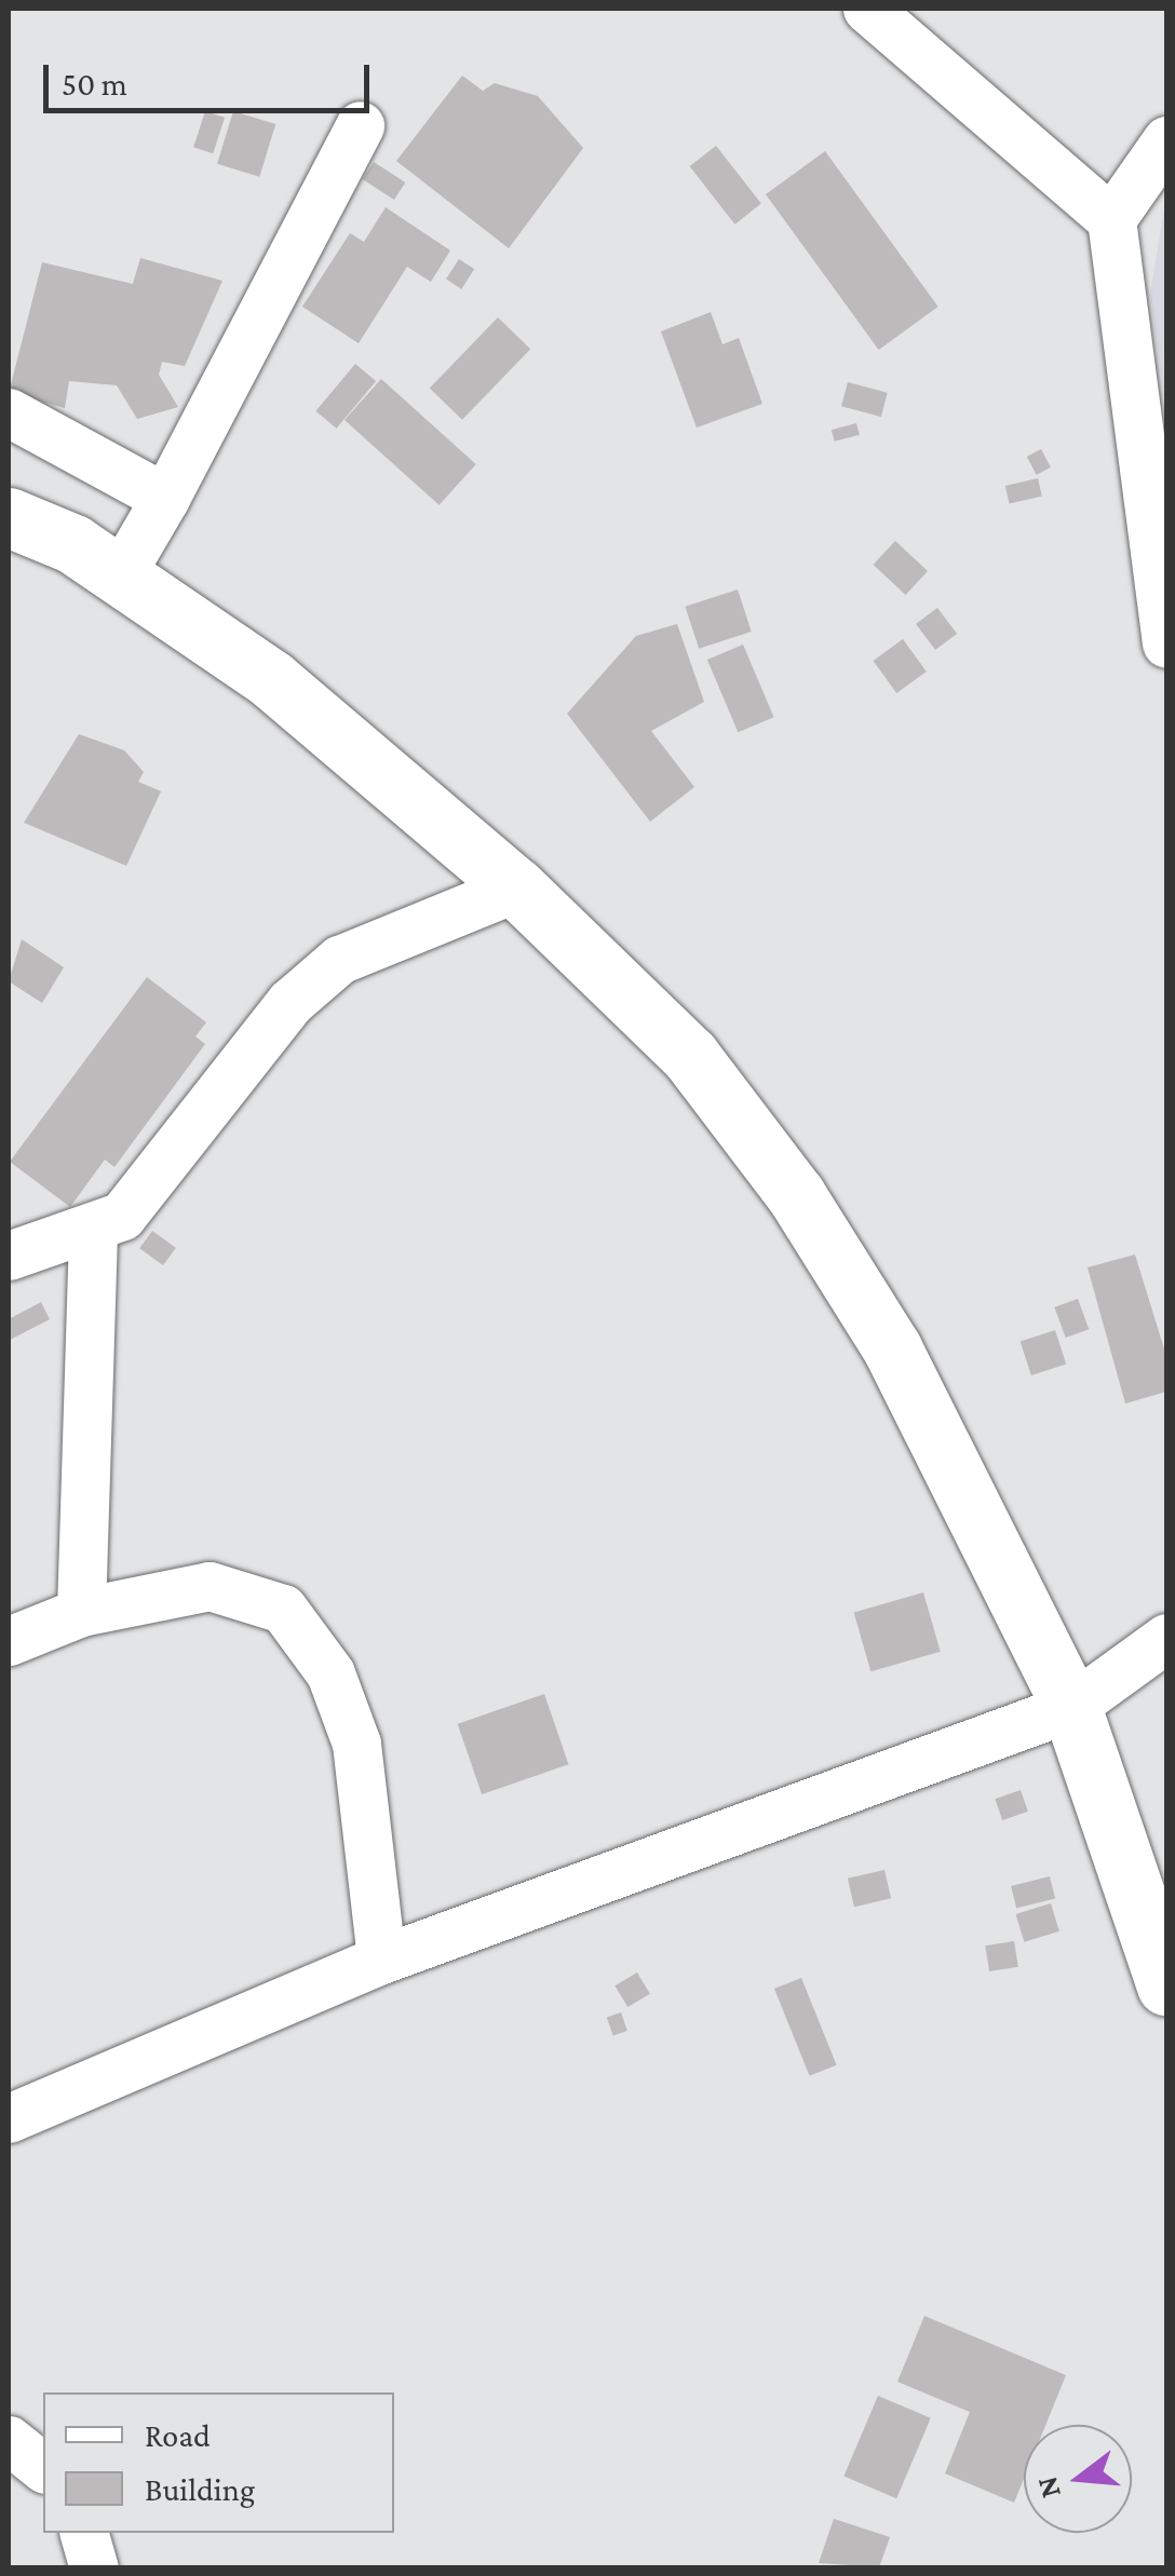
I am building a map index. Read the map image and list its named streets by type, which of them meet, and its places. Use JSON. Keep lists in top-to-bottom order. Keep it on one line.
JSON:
{"legend":["Road","Building"],"scale_bar":"50 m","north":"left"}
